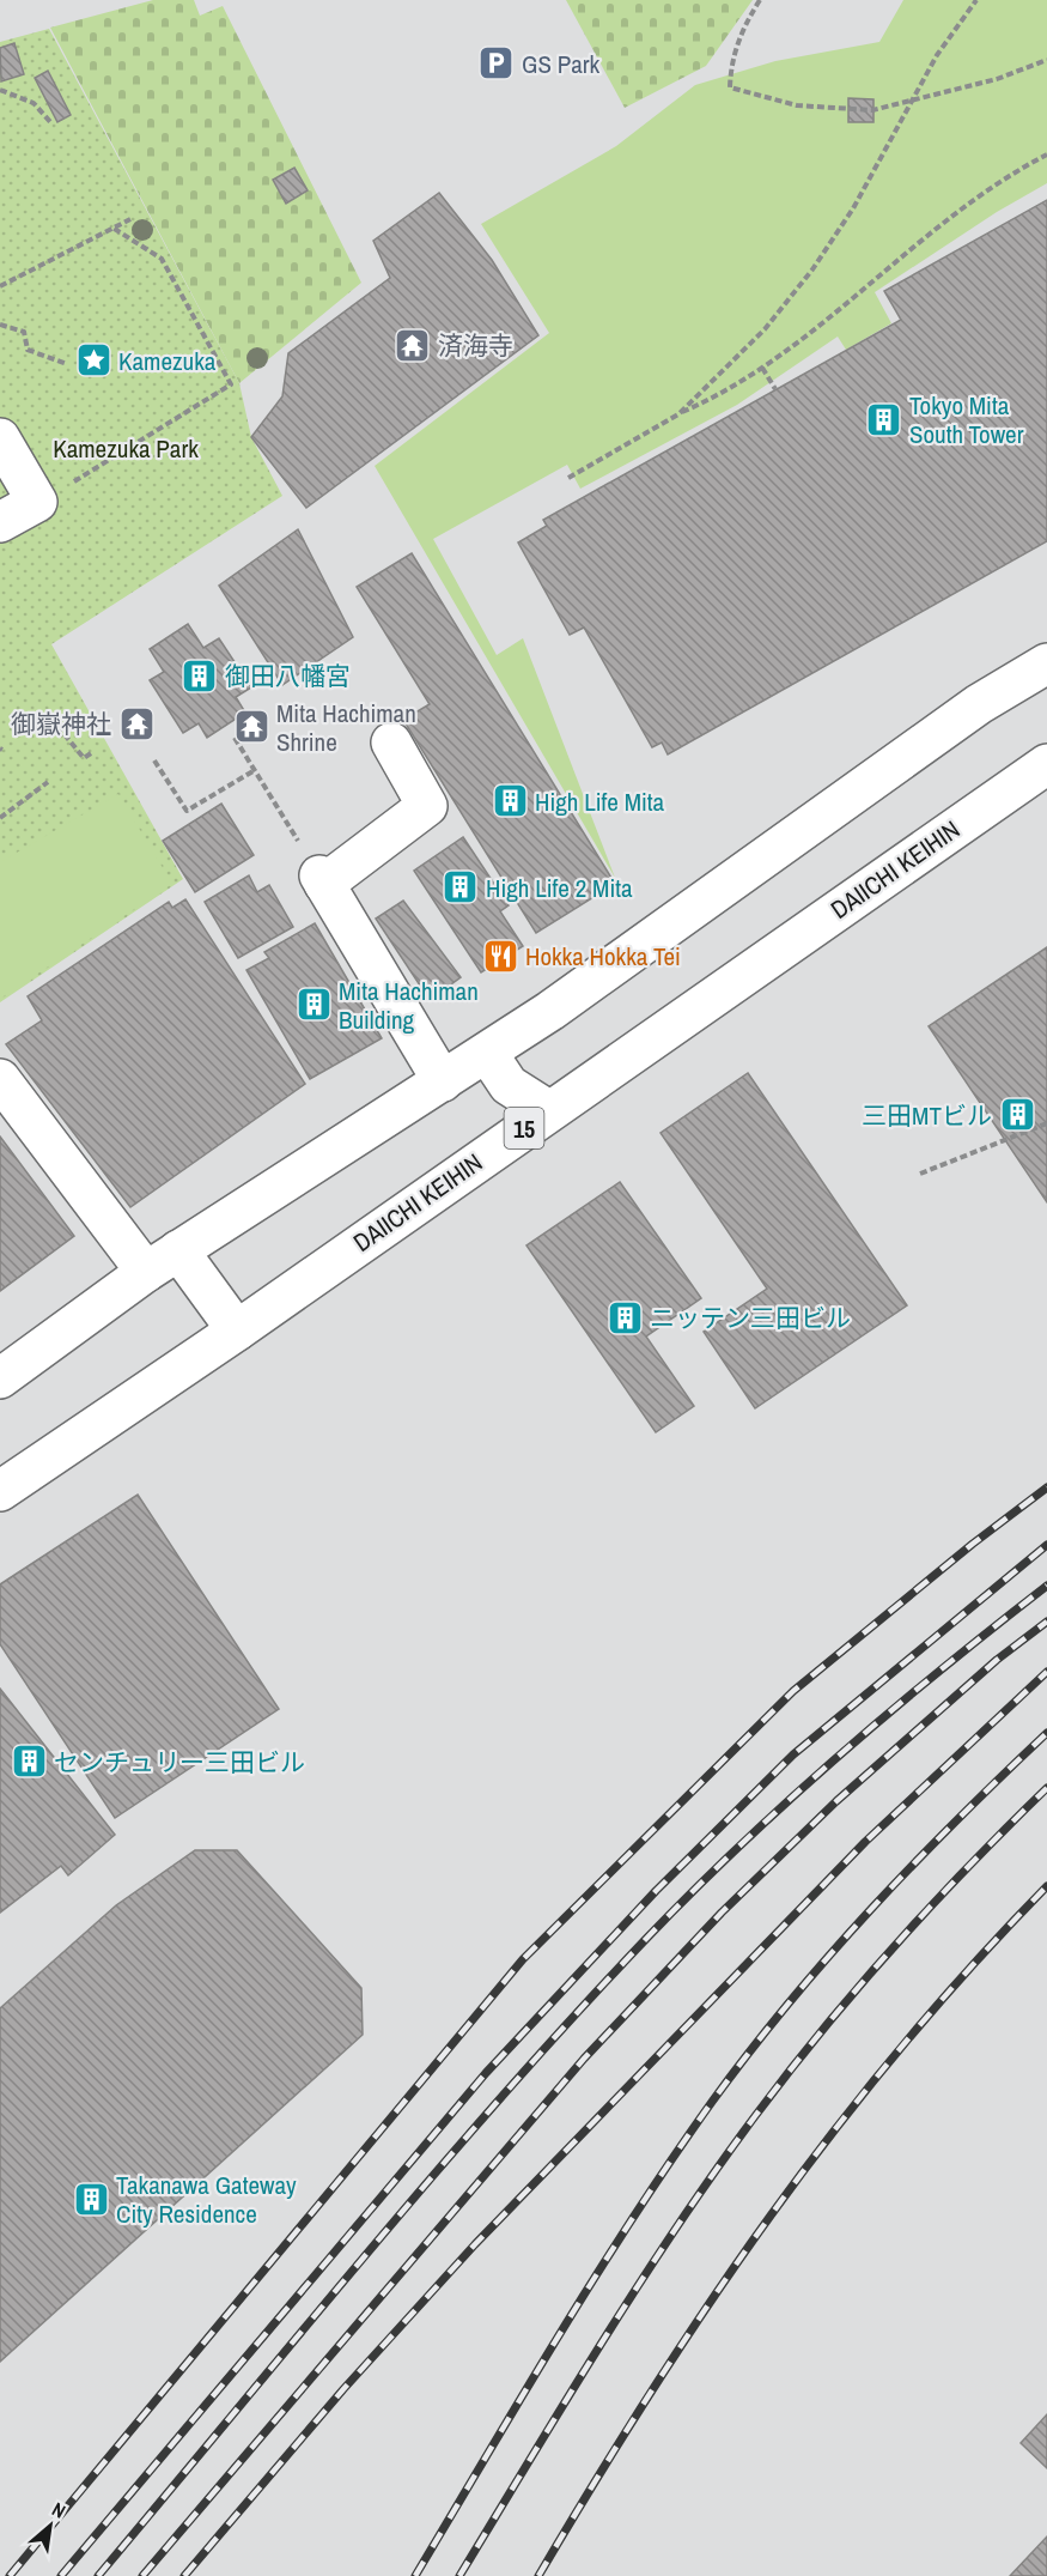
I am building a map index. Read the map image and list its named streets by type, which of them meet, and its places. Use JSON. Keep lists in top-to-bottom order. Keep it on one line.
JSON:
{"streets":{"main road":["DAIICHI KEIHIN","15"]},"parks":["Kamezuka Park"],"places":{"parking":["GS Park"],"temple":["済海寺","御嶽神社","Mita Hachiman Shrine"],"place":["Kamezuka"],"building":["Tokyo Mita South Tower","御田八幡宮","High Life Mita","High Life 2 Mita","Mita Hachiman Building","三田MTビル","ニッテン三田ビル","センチュリー三田ビル","Takanawa Gateway City Residence"],"restaurant":["Hokka Hokka Tei"]},"north":"top right"}
